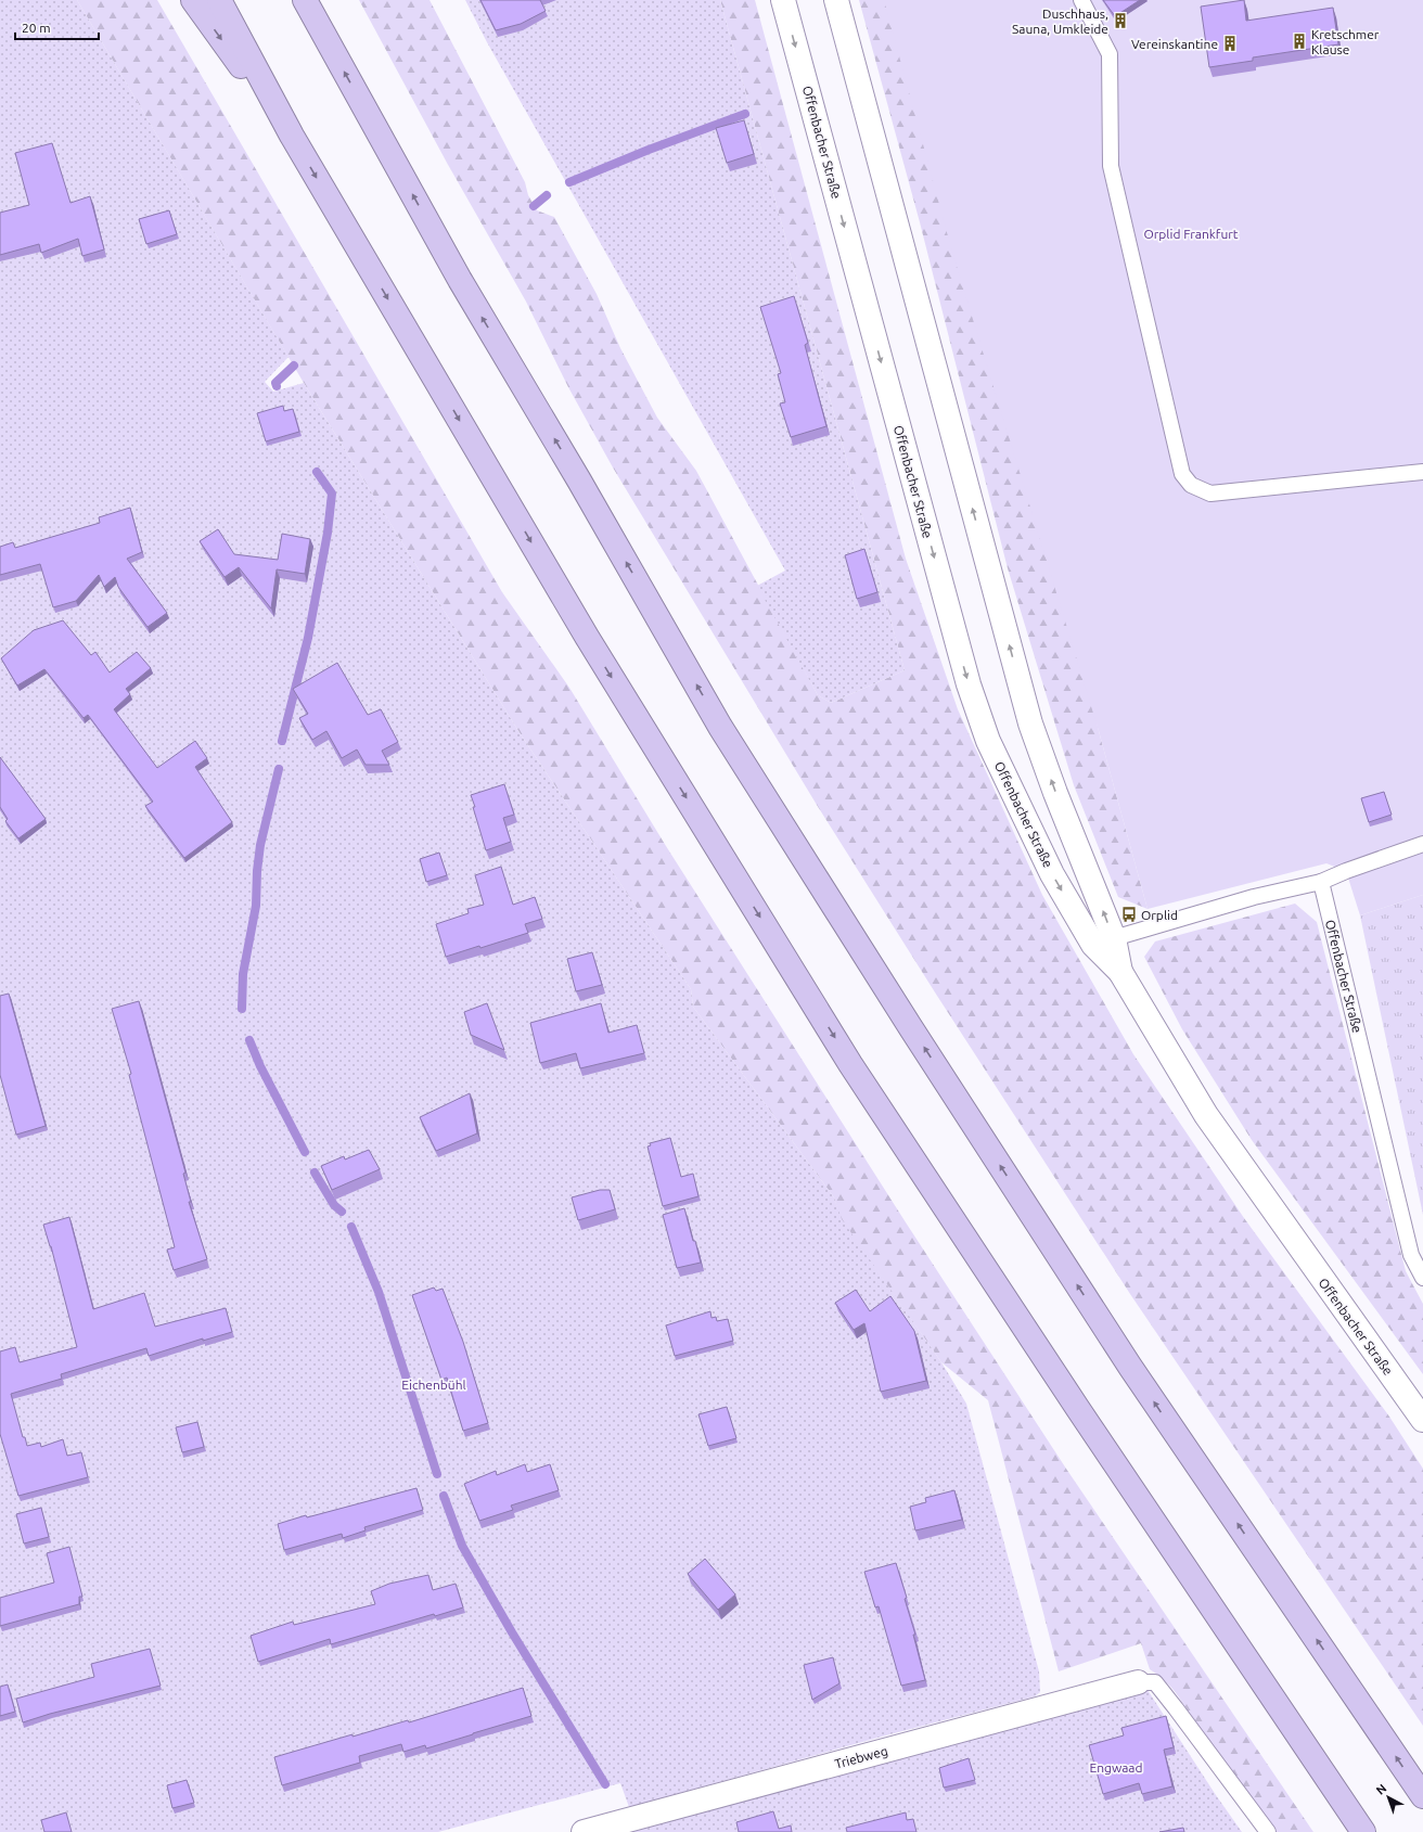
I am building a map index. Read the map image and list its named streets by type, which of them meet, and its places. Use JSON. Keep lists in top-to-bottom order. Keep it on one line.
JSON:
{"streets":{"main road":["Offenbacher Straße","Triebweg"]},"parks":["Orplid Frankfurt","Eichenbühl","Engwaad"],"places":{"building":["Duschhaus, Sauna, Umkleide","Kretschmer Klause","Vereinskantine"],"bus stop":["Orplid"]},"scale_bar":"20 m","north":"top left"}
